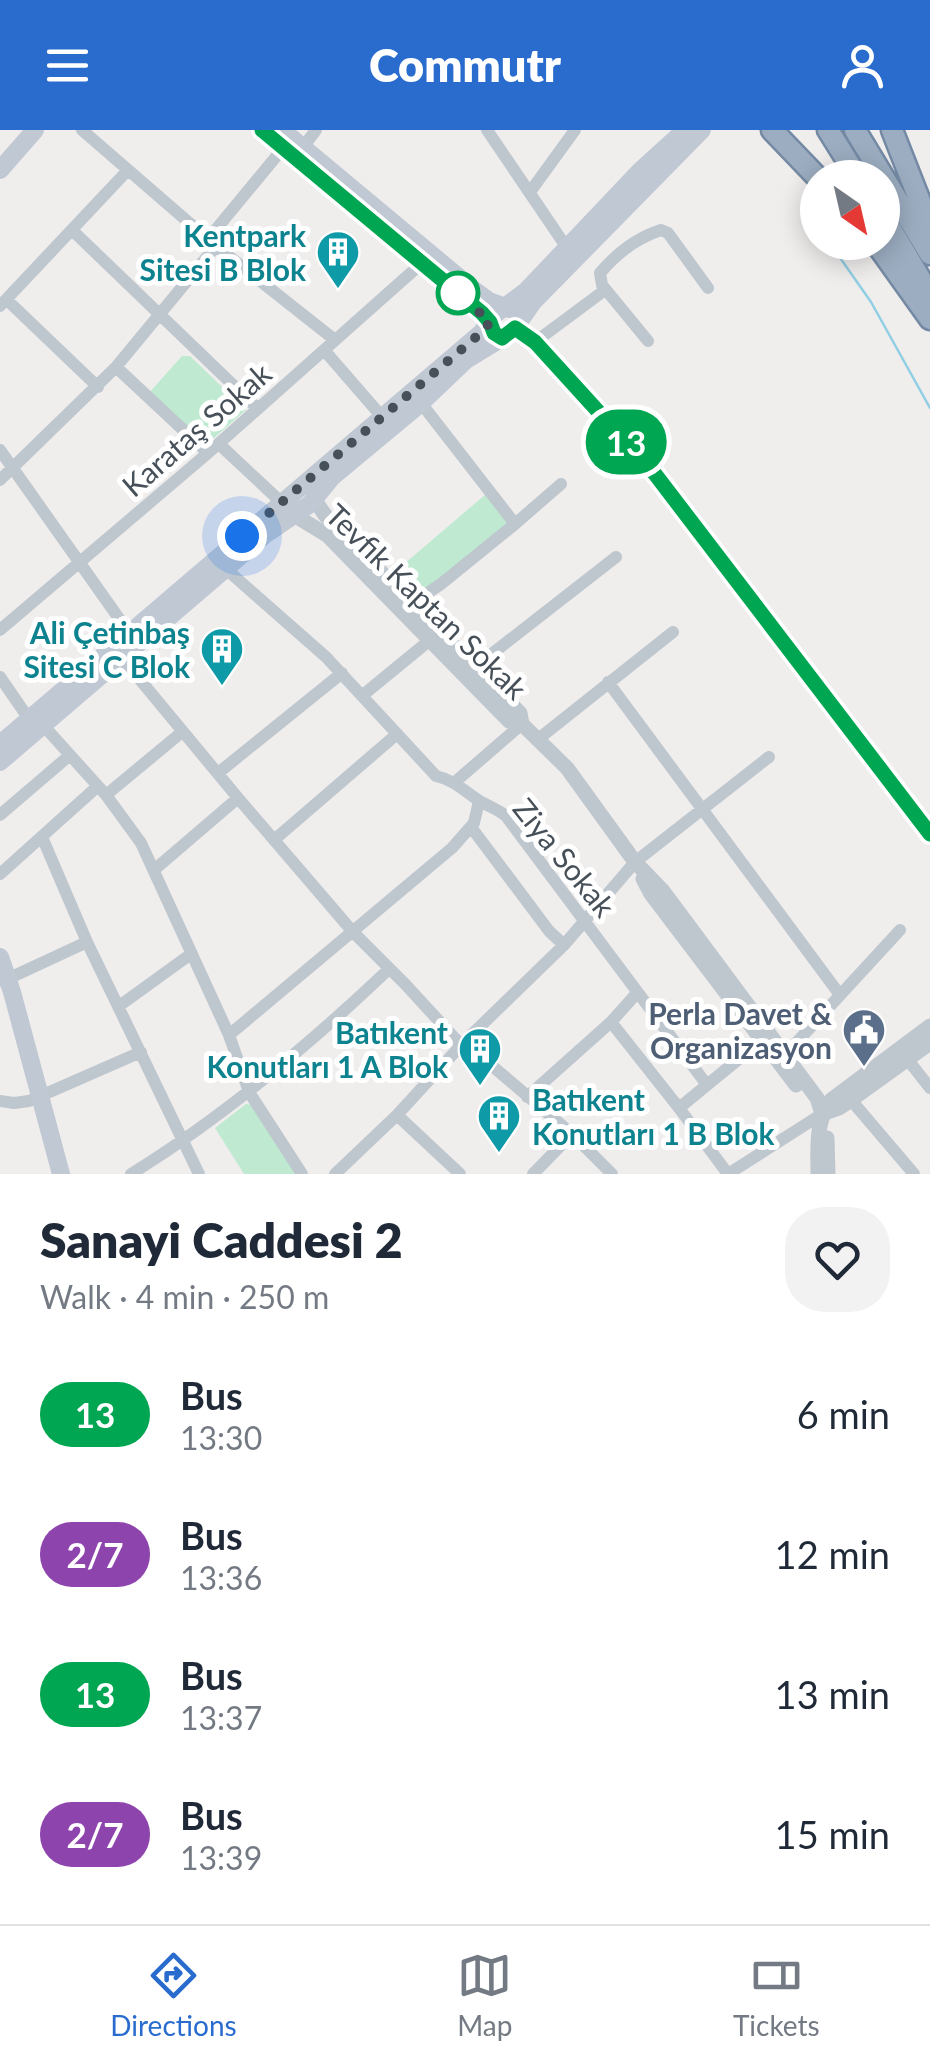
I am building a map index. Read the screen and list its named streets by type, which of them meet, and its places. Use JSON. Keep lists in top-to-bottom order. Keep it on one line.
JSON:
{"streets":{"street":["Karataş Sokak","Tevfik Kaptan Sokak","Ziya Sokak"]},"places":{"building":["Kentpark Sitesi B Blok","Ali Çetinbaş Sitesi C Blok","Batıkent Konutları 1 A Blok","Batıkent Konutları 1 B Blok"],"public building":["Perla Davet & Organizasyon"]},"lines":["bus line 13"],"north":"bottom right","page":{"header":"Commutr","on_map":"13","heading":["Sanayi Caddesi 2","Walk · 4 min · 250 m"],"list":[{"mark":"13","name":"Bus","note":"13:30","value":"6 min"},{"mark":"2/7","name":"Bus","note":"13:36","value":"12 min"},{"mark":"13","name":"Bus","note":"13:37","value":"13 min"},{"mark":"2/7","name":"Bus","note":"13:39","value":"15 min"}],"tabs":["Directions","Map","Tickets"]}}
